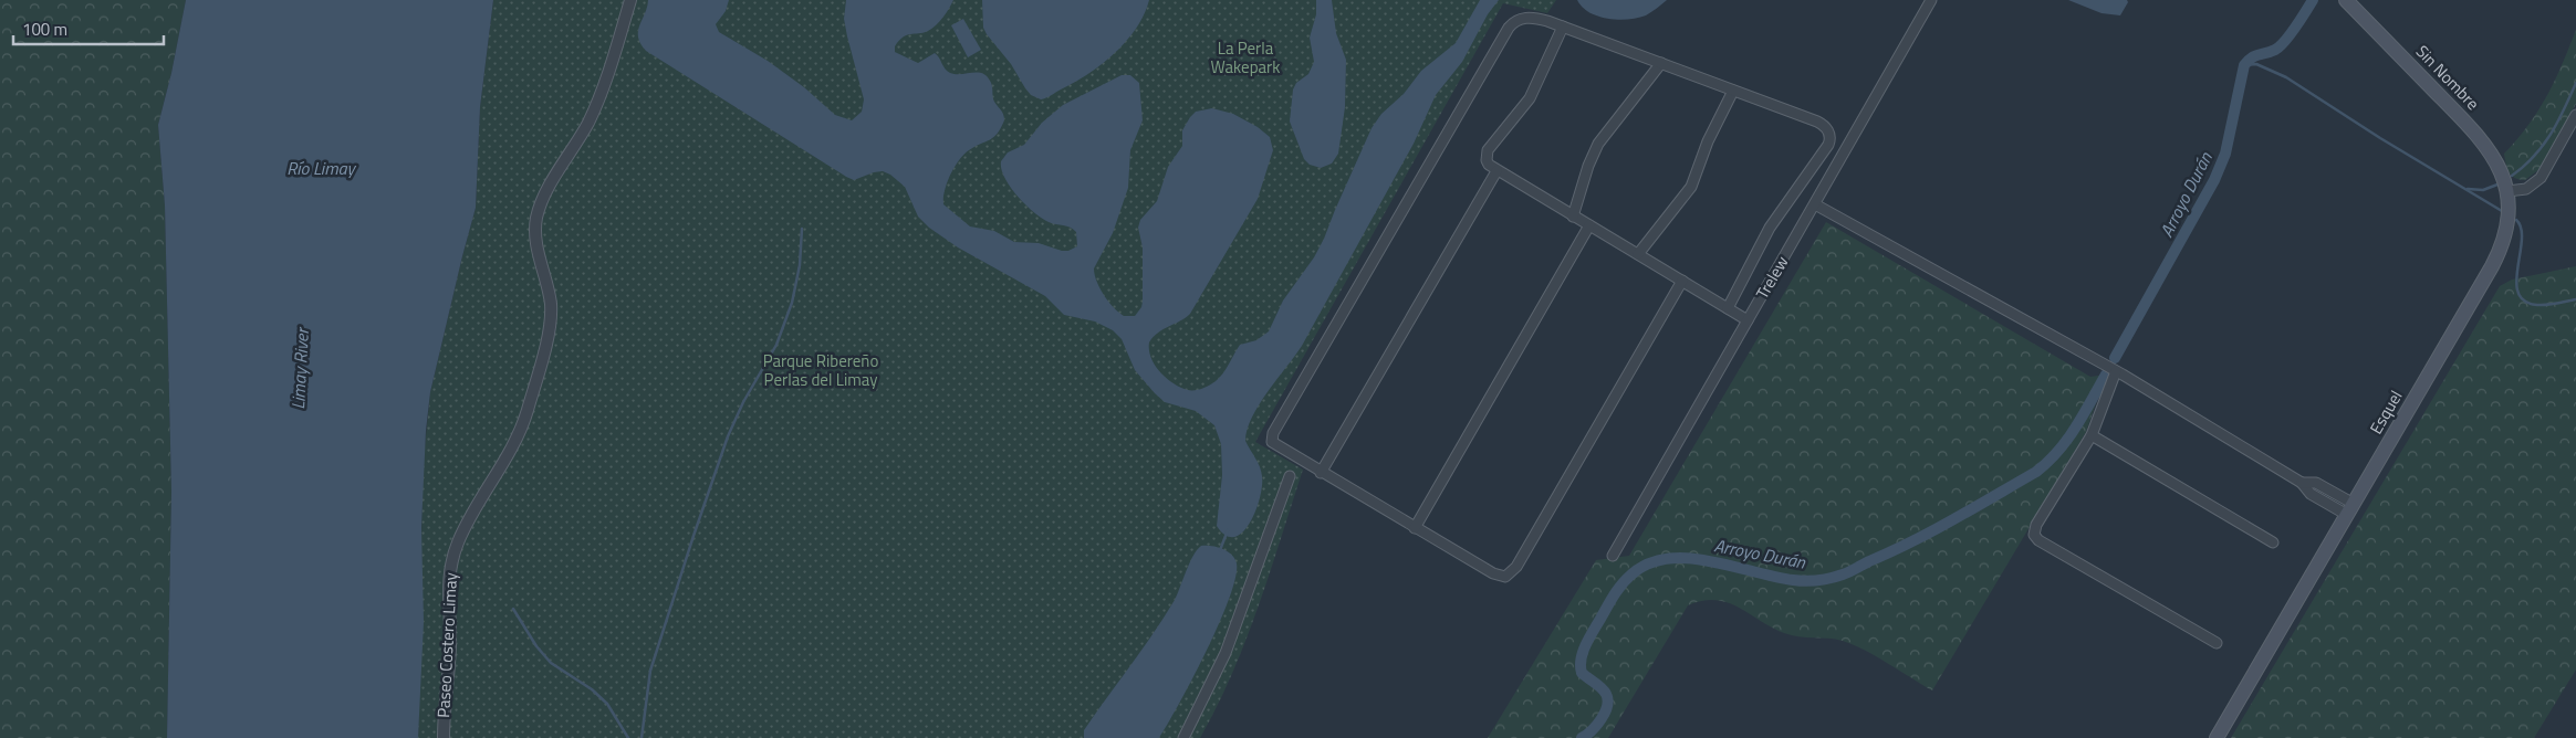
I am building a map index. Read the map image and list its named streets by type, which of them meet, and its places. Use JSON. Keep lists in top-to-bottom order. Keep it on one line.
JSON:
{"streets":{"main road":["Sin Nombre","Esquel"],"street":["Trelew","Paseo Costero Limay"]},"crossings":[["Sin Nombre","Esquel"]],"water":["Río Limay","Arroyo Durán","Limay River"],"parks":["La Perla Wakepark","Parque Ribereño Perlas del Limay"],"scale_bar":"100 m"}
